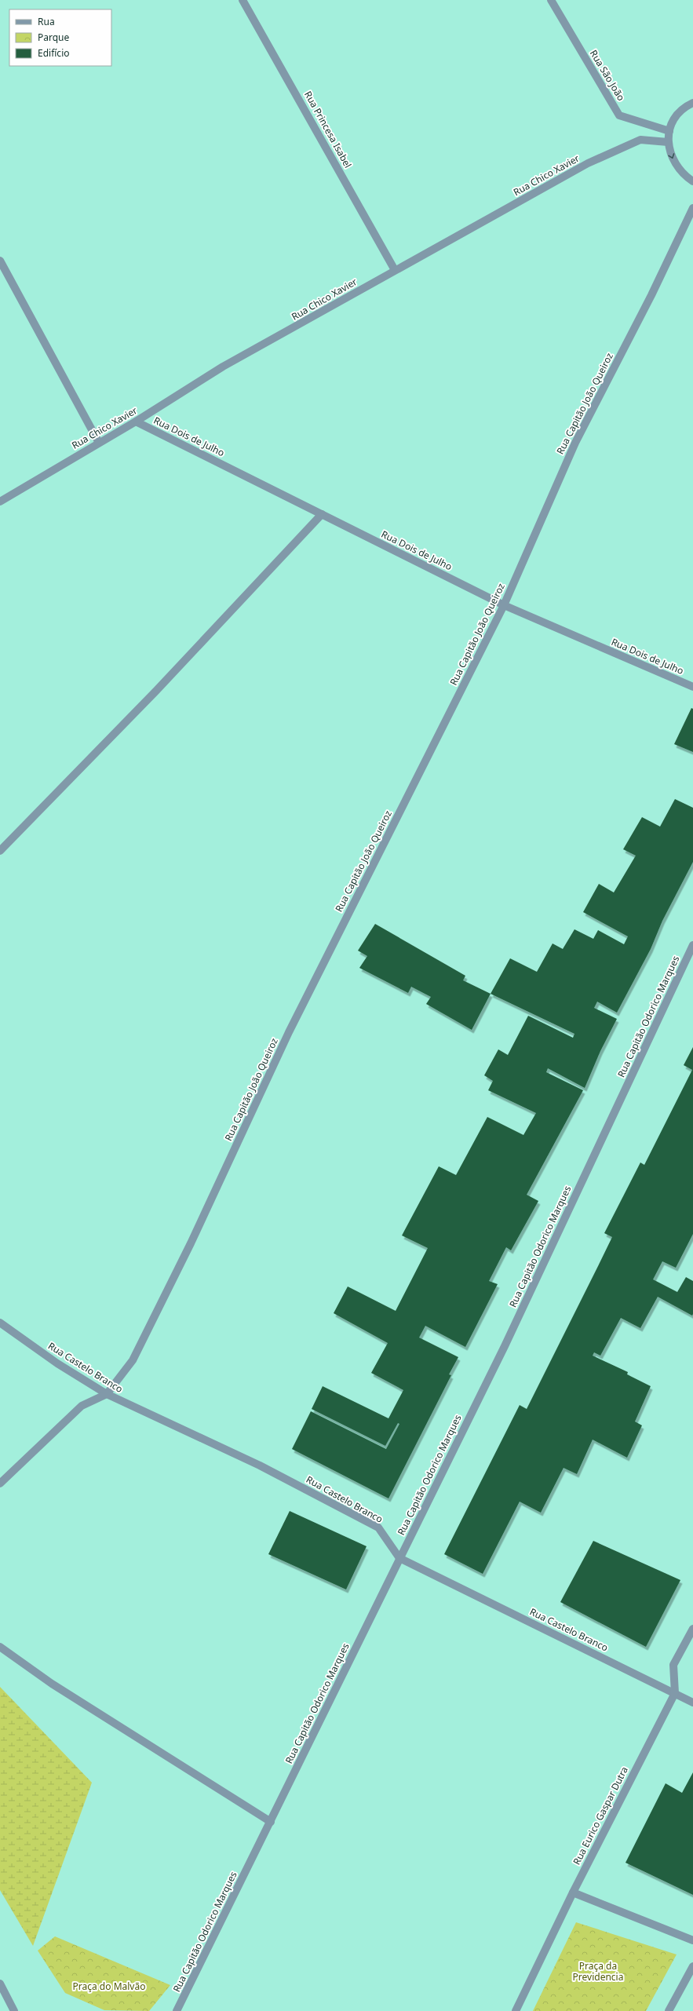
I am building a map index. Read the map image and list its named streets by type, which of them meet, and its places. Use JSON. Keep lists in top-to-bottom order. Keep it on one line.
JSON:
{"streets":{"street":["Rua São João","Rua Princesa Isabel","Rua Chico Xavier","Rua Capitão João Queiroz","Rua Dois de Julho","Rua Capitão Odorico Marques","Rua Castelo Branco","Rua Eurico Gaspar Dutra"]},"crossings":[["Rua Princesa Isabel","Rua Chico Xavier"],["Rua Chico Xavier","Rua Dois de Julho"],["Rua Capitão João Queiroz","Rua Dois de Julho"],["Rua Capitão João Queiroz","Rua Castelo Branco"],["Rua Capitão Odorico Marques","Rua Castelo Branco"],["Rua Castelo Branco","Rua Eurico Gaspar Dutra"]],"parks":["Praça da Previdencia","Praça do Malvão"],"legend":["Rua","Parque","Edifício"]}
